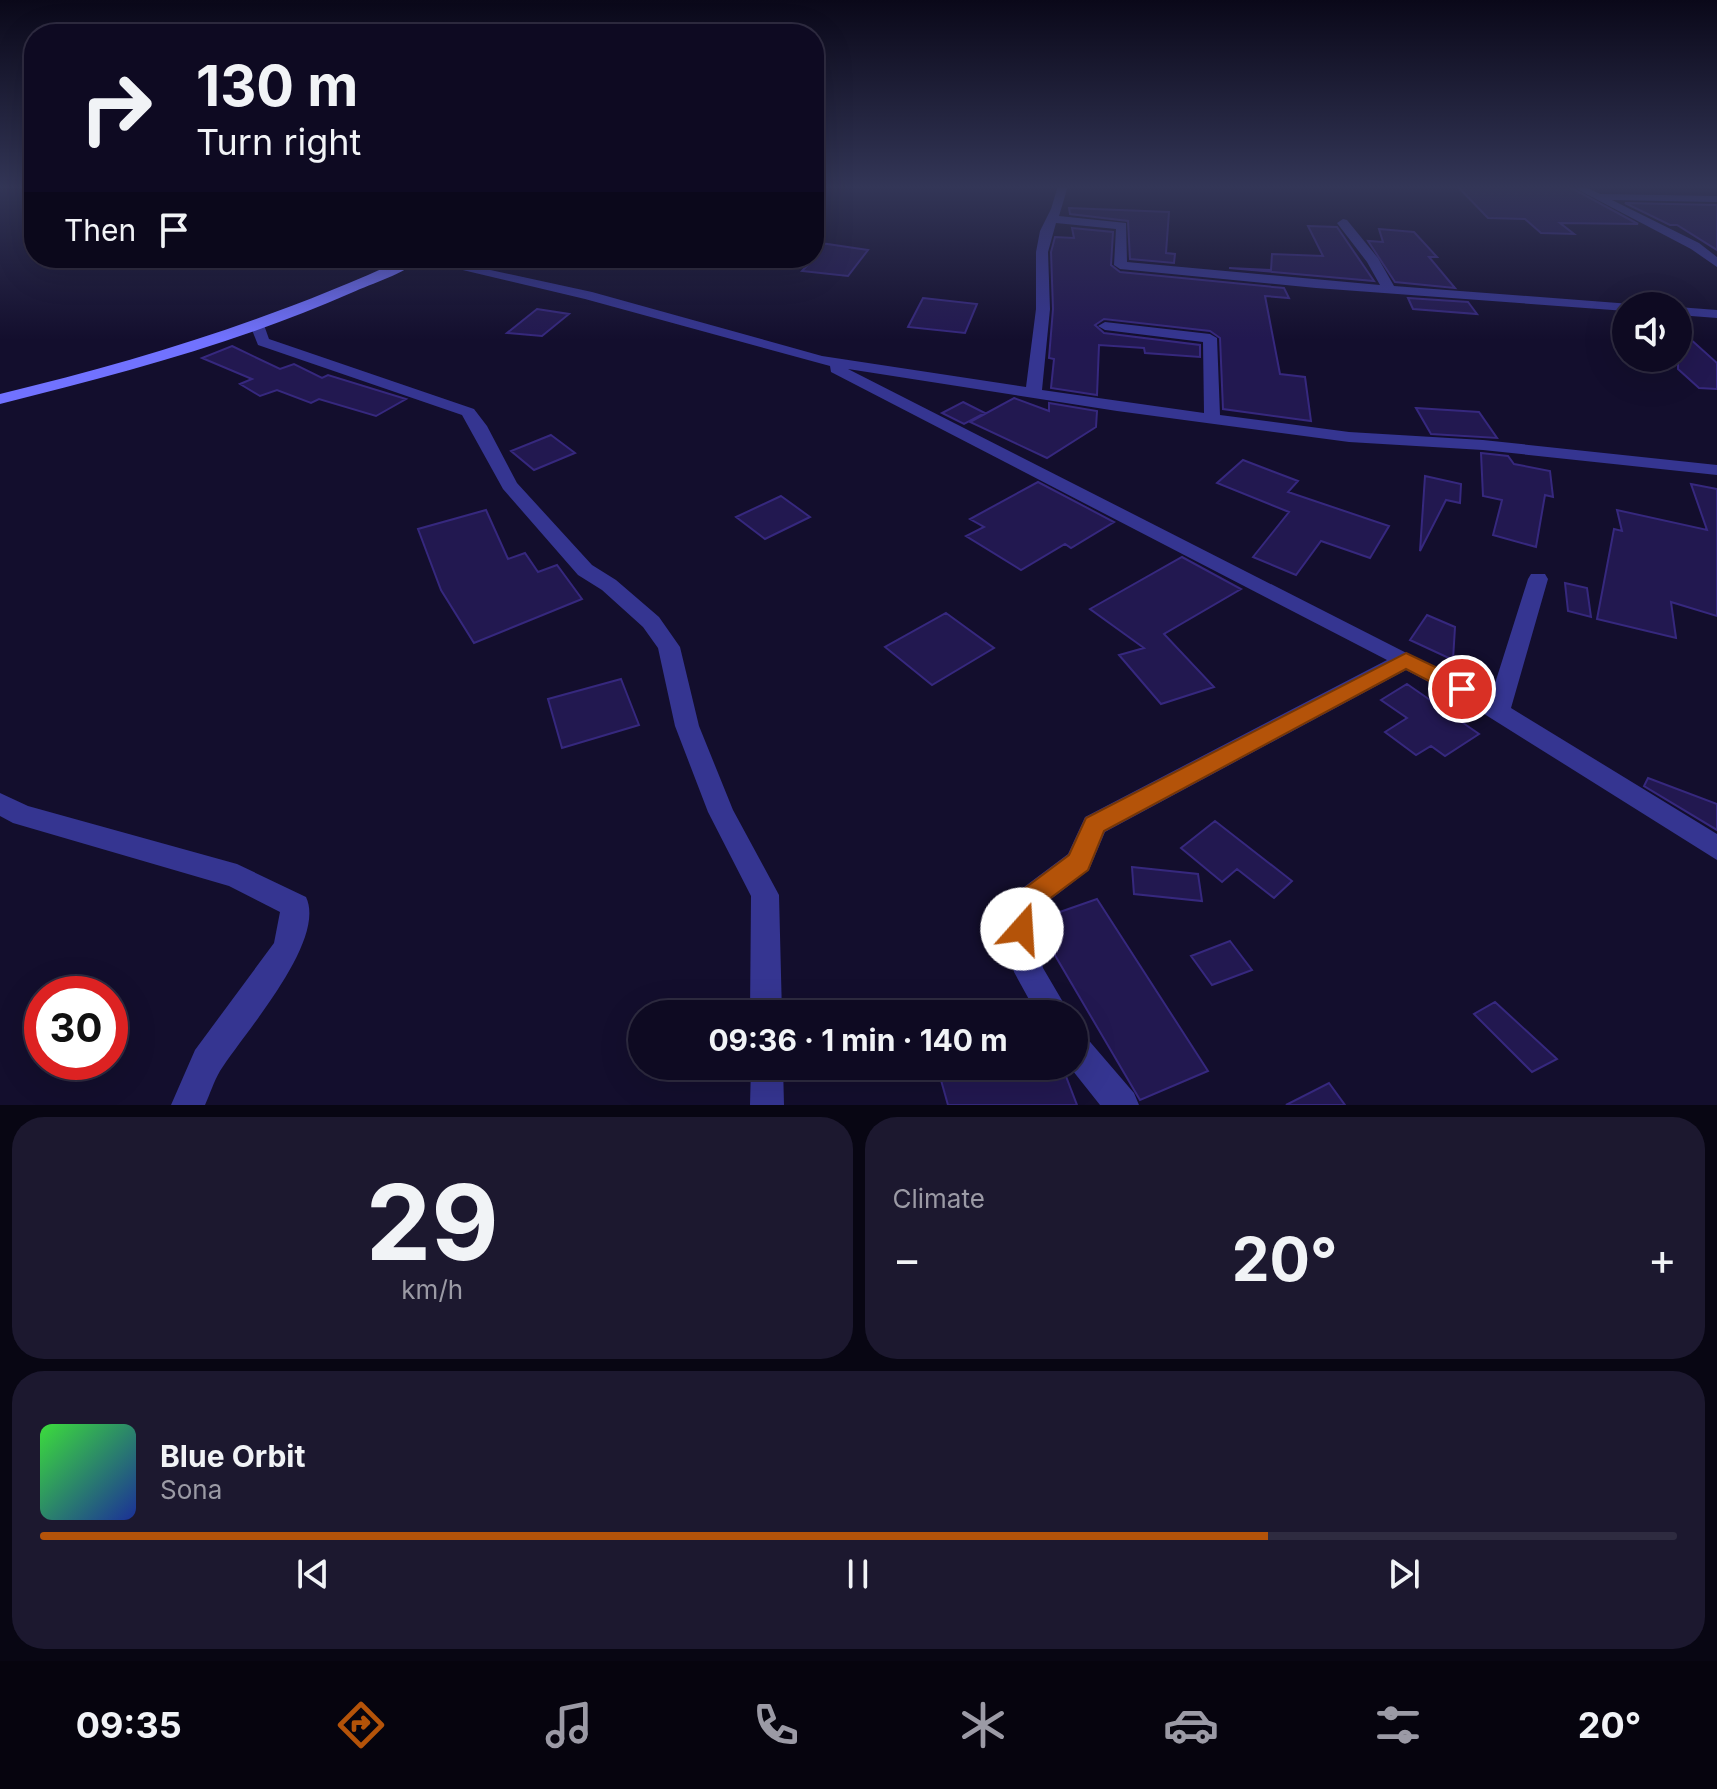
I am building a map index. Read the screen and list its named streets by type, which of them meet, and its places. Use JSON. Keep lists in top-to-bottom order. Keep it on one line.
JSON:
{"page":{"turn":["130 m","Turn right"],"then":"Then","limit":"30","trip":"09:36 · 1 min · 140 m","tile":[["29","km/h"],"Climate"],"heat":["−","20°","+"],"song":["Blue Orbit","Sona"],"tabs":["09:35","20°"]}}
